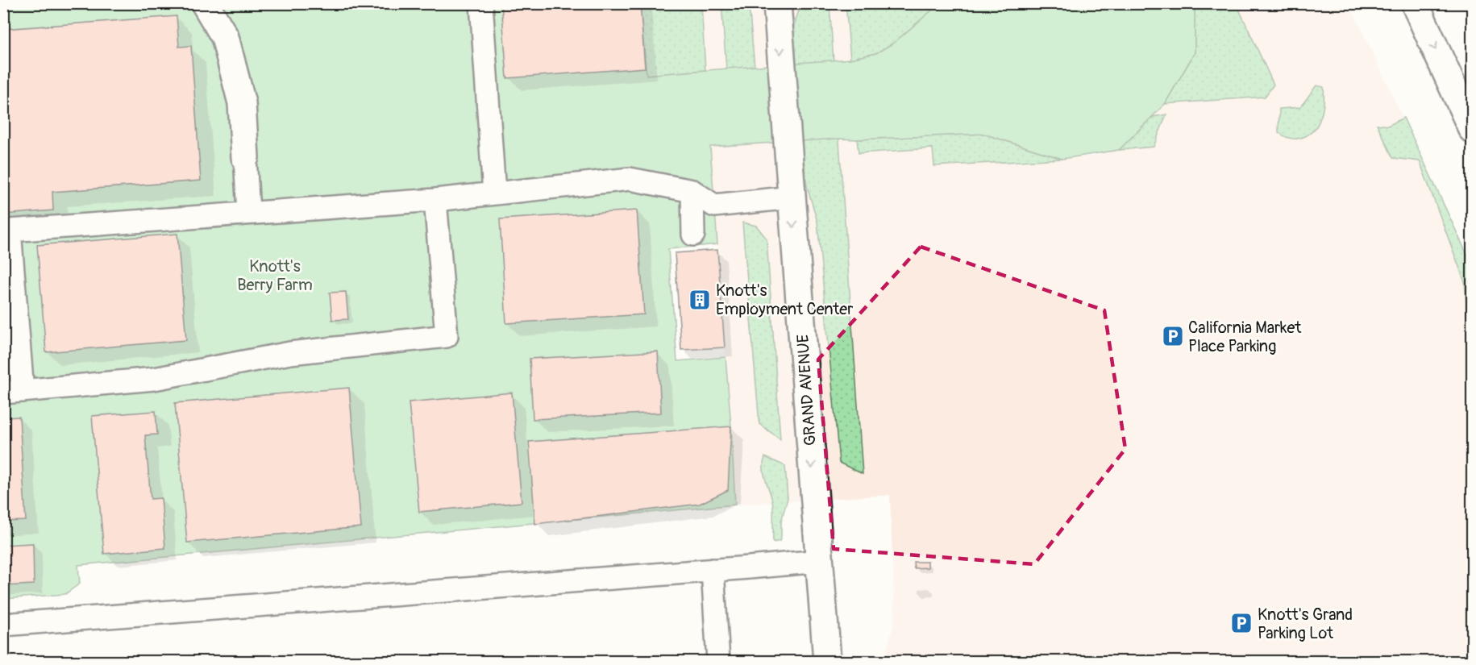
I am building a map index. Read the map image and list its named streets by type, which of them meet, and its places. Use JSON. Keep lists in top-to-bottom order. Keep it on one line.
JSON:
{"streets":{"street":["GRAND AVENUE"]},"one_way":["GRAND AVENUE"],"parks":["Knott's Berry Farm"],"places":{"building":["Knott's Employment Center"],"parking":["California Market Place Parking","Knott's Grand Parking Lot"]}}
